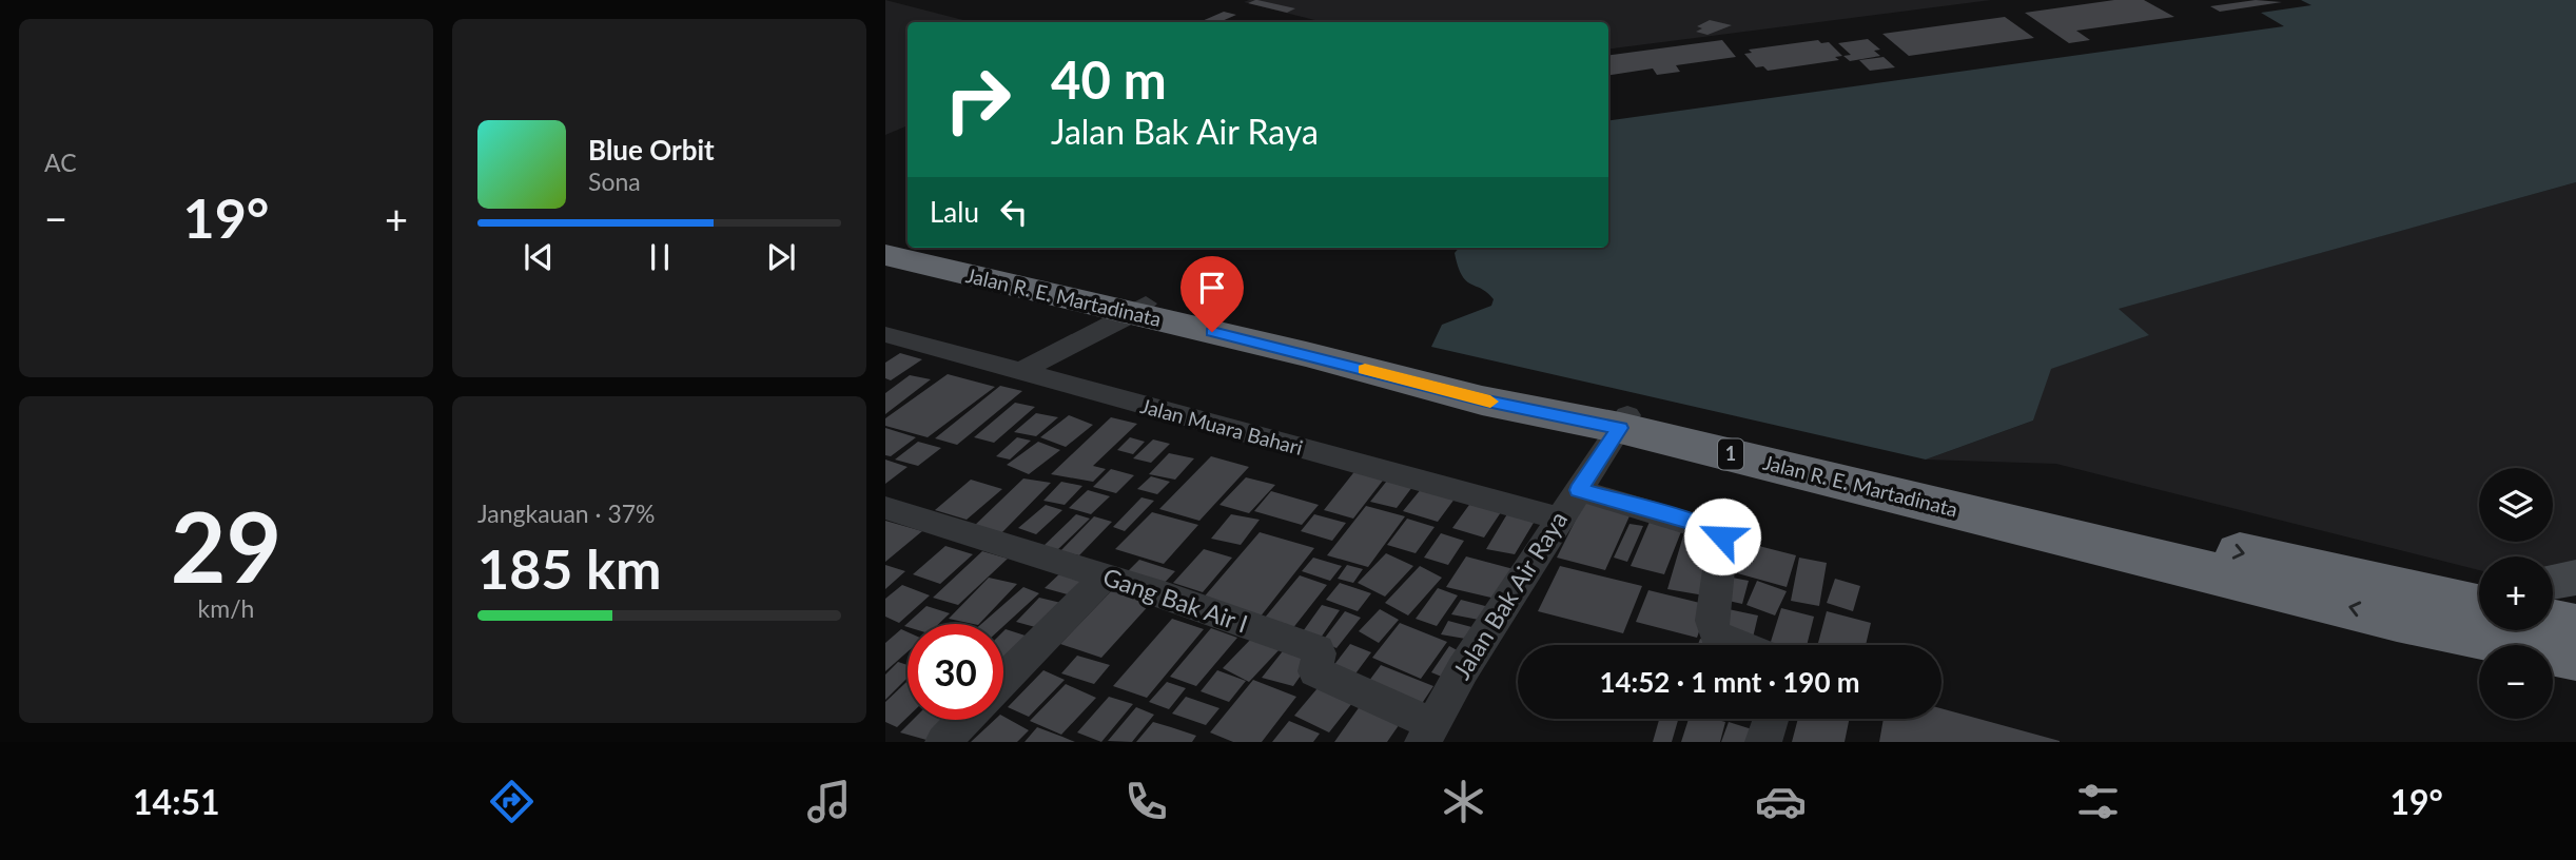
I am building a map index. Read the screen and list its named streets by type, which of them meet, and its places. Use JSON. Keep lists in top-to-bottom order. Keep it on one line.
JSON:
{"streets":{"highway":["Jalan R. E. Martadinata","1"],"street":["Jalan Muara Bahari","Jalan Bak Air Raya","Gang Bak Air I"]},"crossings":[["Jalan R. E. Martadinata","Jalan Bak Air Raya"],["Jalan Muara Bahari","Jalan Bak Air Raya"],["Jalan Bak Air Raya","Gang Bak Air I"]],"page":{"tile":["AC",["29","km/h"],["Jangkauan · 37%","185 km"]],"turn":["40 m","Jalan Bak Air Raya"],"song":["Blue Orbit","Sona"],"then":"Lalu","heat":["−","19°","+"],"map_buttons":["+","−"],"limit":"30","trip":"14:52 · 1 mnt · 190 m","tabs":["14:51","19°"]}}
